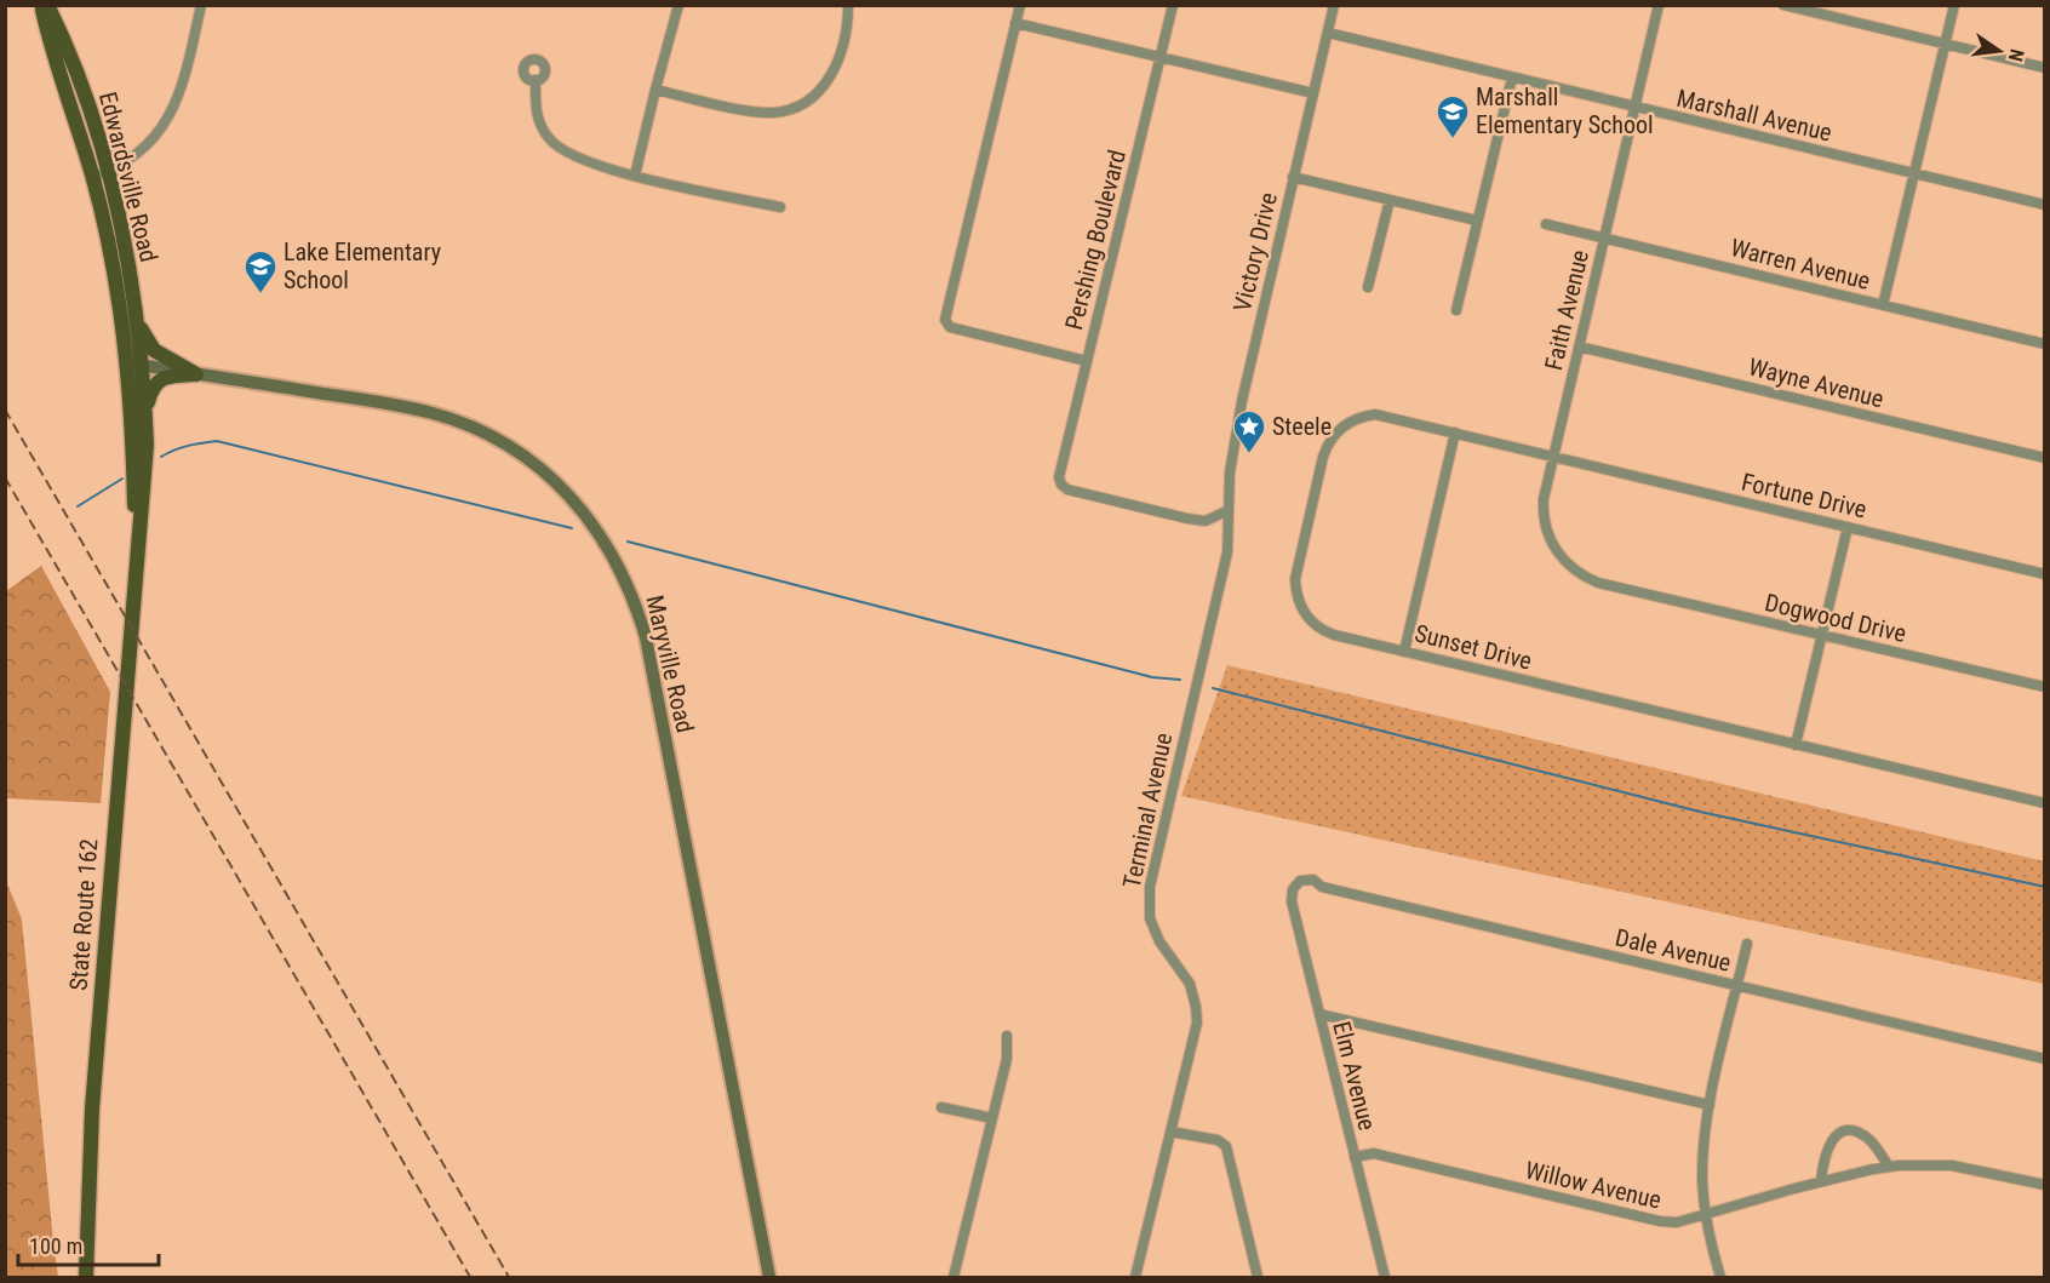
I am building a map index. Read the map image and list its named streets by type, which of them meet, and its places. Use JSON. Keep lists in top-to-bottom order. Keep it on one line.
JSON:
{"streets":{"main road":["Edwardsville Road","Maryville Road","State Route 162"],"street":["Marshall Avenue","Pershing Boulevard","Victory Drive","Warren Avenue","Faith Avenue","Wayne Avenue","Fortune Drive","Dogwood Drive","Sunset Drive","Terminal Avenue","Dale Avenue","Elm Avenue","Willow Avenue"]},"crossings":[["Marshall Avenue","Victory Drive"],["Marshall Avenue","Faith Avenue"],["Edwardsville Road","Maryville Road"],["Edwardsville Road","State Route 162"],["Pershing Boulevard","Victory Drive"],["Pershing Boulevard","Terminal Avenue"],["Victory Drive","Terminal Avenue"],["Warren Avenue","Faith Avenue"],["Faith Avenue","Wayne Avenue"],["Faith Avenue","Fortune Drive"],["Faith Avenue","Dogwood Drive"],["Faith Avenue","Sunset Drive"],["Fortune Drive","Sunset Drive"],["Maryville Road","State Route 162"],["Dale Avenue","Elm Avenue"],["Elm Avenue","Willow Avenue"]],"places":{"school or university":["Marshall Elementary School","Lake Elementary School"],"place":["Steele"]},"scale_bar":"100 m","north":"right"}
